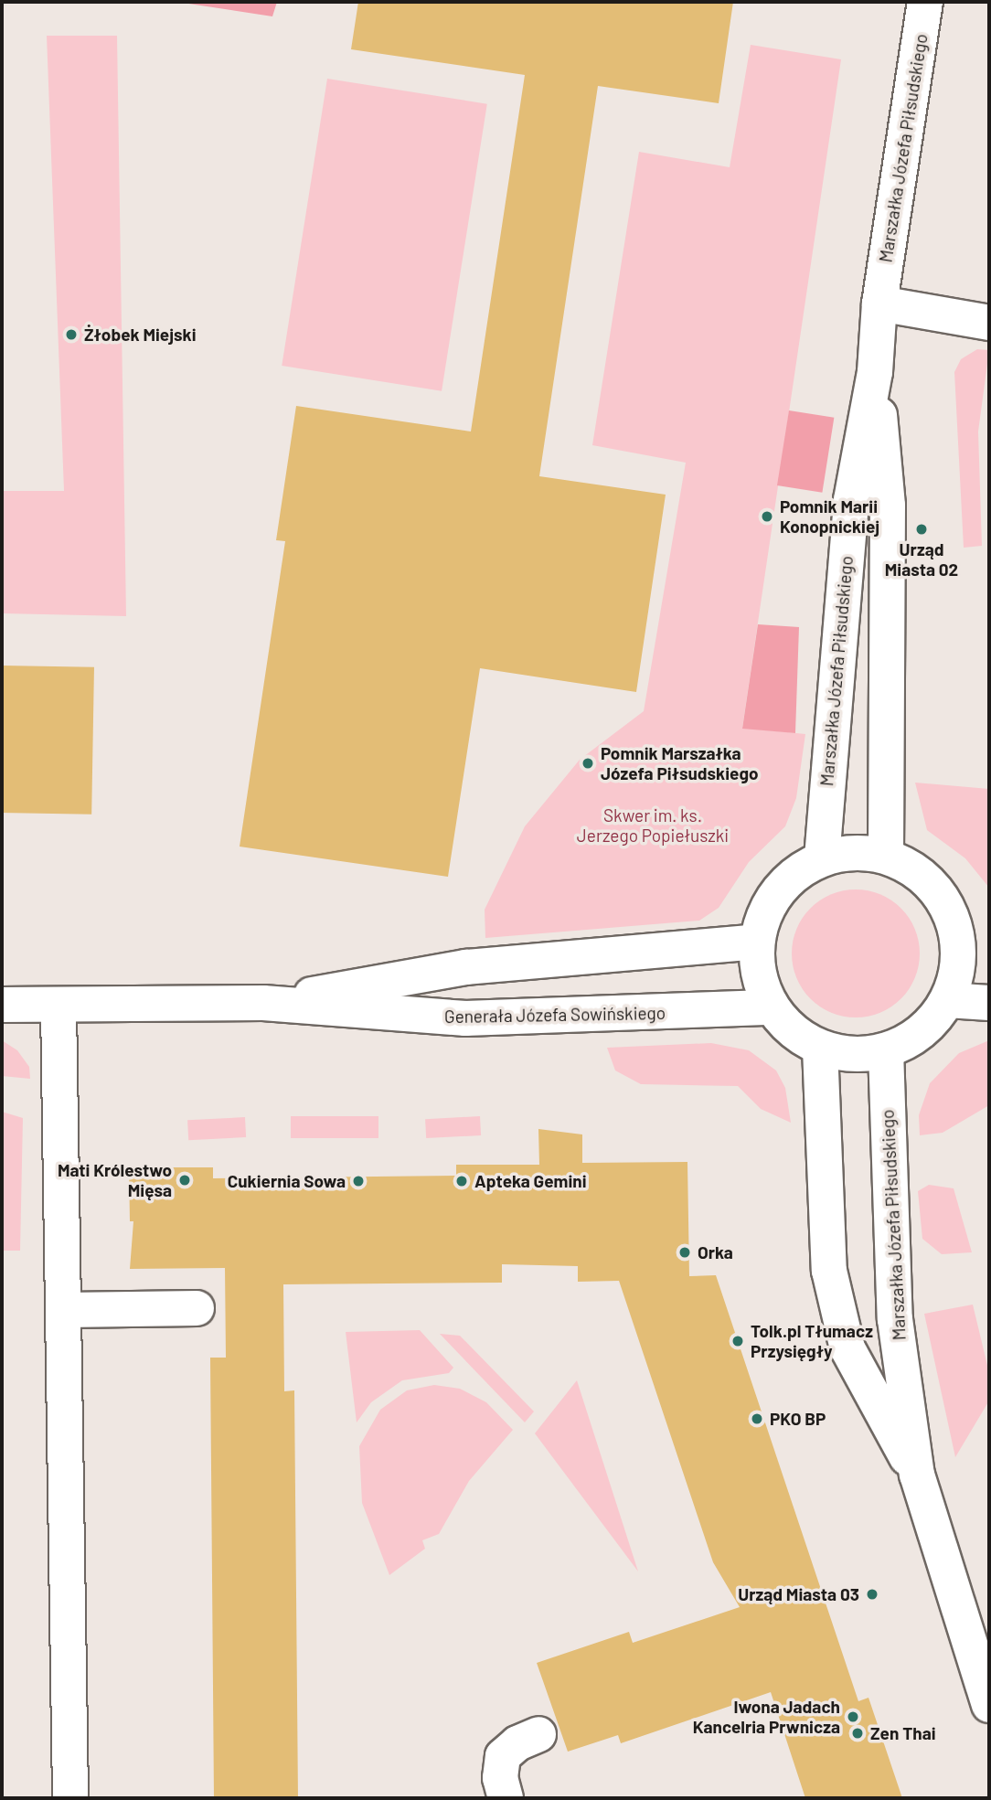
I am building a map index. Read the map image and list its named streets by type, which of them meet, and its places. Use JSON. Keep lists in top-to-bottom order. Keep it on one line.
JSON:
{"streets":{"street":["Marszałka Józefa Piłsudskiego","Generała Józefa Sowińskiego"]},"crossings":[["Marszałka Józefa Piłsudskiego","Generała Józefa Sowińskiego"]],"parks":["Skwer im. ks. Jerzego Popiełuszki"],"places":["Żłobek Miejski","Pomnik Marii Konopnickiej","Urząd Miasta 02","Pomnik Marszałka Józefa Piłsudskiego","Mati Królestwo Mięsa","Cukiernia Sowa","Apteka Gemini","Orka","Tolk.pl Tłumacz Przysięgły","PKO BP","Urząd Miasta 03","Iwona Jadach Kancelria Prwnicza","Zen Thai"]}
